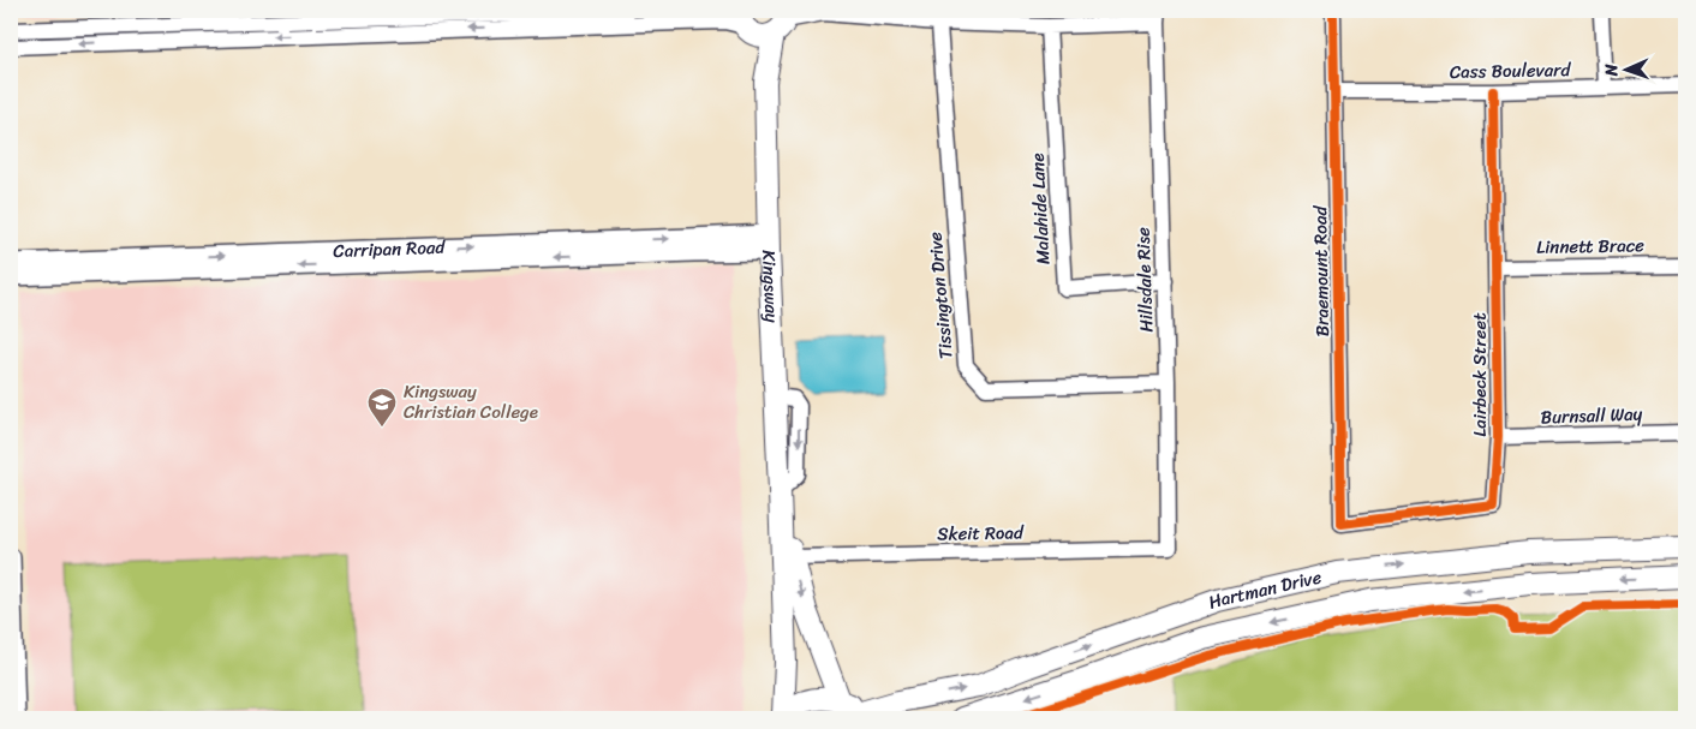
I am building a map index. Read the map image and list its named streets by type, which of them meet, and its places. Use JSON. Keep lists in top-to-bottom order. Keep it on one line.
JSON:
{"streets":{"main road":["Kingsway","Hartman Drive"],"street":["Cass Boulevard","Malahide Lane","Linnett Brace","Carripan Road","Braemount Road","Hillsdale Rise","Tissington Drive","Lairbeck Street","Burnsall Way","Skeit Road"]},"crossings":[["Cass Boulevard","Braemount Road"],["Cass Boulevard","Lairbeck Street"],["Malahide Lane","Hillsdale Rise"],["Linnett Brace","Lairbeck Street"],["Carripan Road","Kingsway"],["Braemount Road","Lairbeck Street"],["Hillsdale Rise","Tissington Drive"],["Hillsdale Rise","Skeit Road"],["Kingsway","Skeit Road"],["Lairbeck Street","Burnsall Way"]],"places":{"school or university":["Kingsway Christian College"]},"north":"left"}
